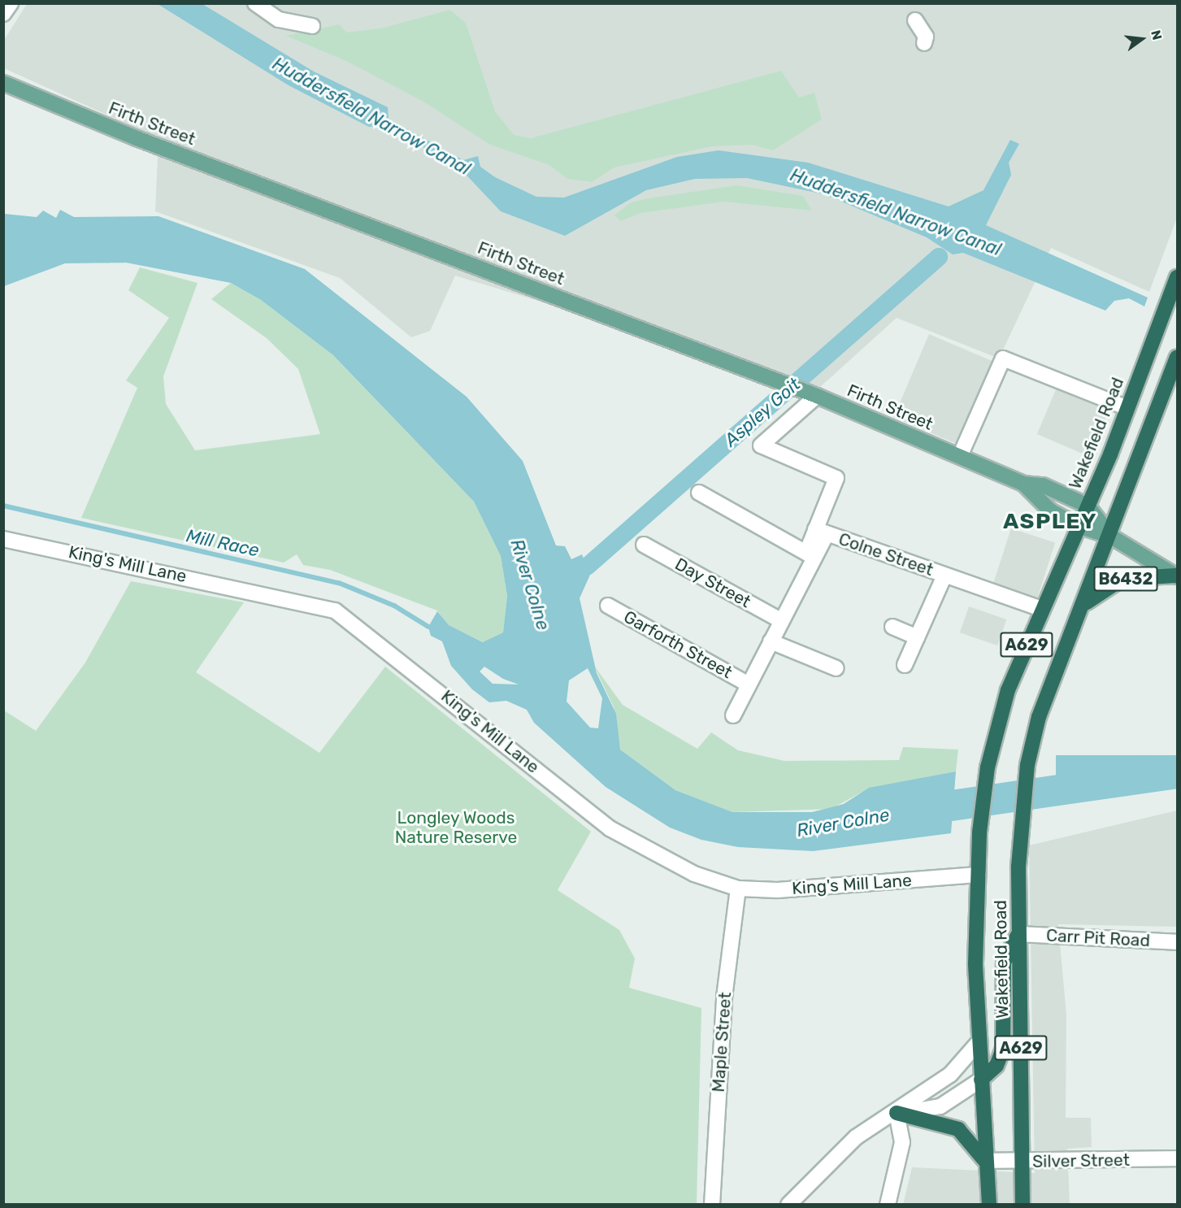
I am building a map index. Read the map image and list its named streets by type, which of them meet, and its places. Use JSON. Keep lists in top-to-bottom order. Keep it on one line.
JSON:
{"streets":{"highway":["Wakefield Road","B6432","A629"],"main road":["Firth Street"],"street":["Colne Street","King's Mill Lane","Day Street","Garforth Street","Carr Pit Road","Maple Street","Silver Street"]},"crossings":[["Firth Street","Wakefield Road"],["Firth Street","B6432"],["Firth Street","A629"],["Wakefield Road","Colne Street"],["Wakefield Road","King's Mill Lane"],["Wakefield Road","B6432"],["Wakefield Road","A629"],["Wakefield Road","Carr Pit Road"],["Wakefield Road","Silver Street"],["Colne Street","Day Street"],["Colne Street","Garforth Street"],["King's Mill Lane","Maple Street"],["B6432","A629"]],"districts":["ASPLEY"],"water":["Huddersfield Narrow Canal","Aspley Goit","Mill Race","River Colne"],"parks":["Longley Woods Nature Reserve"],"north":"right"}
